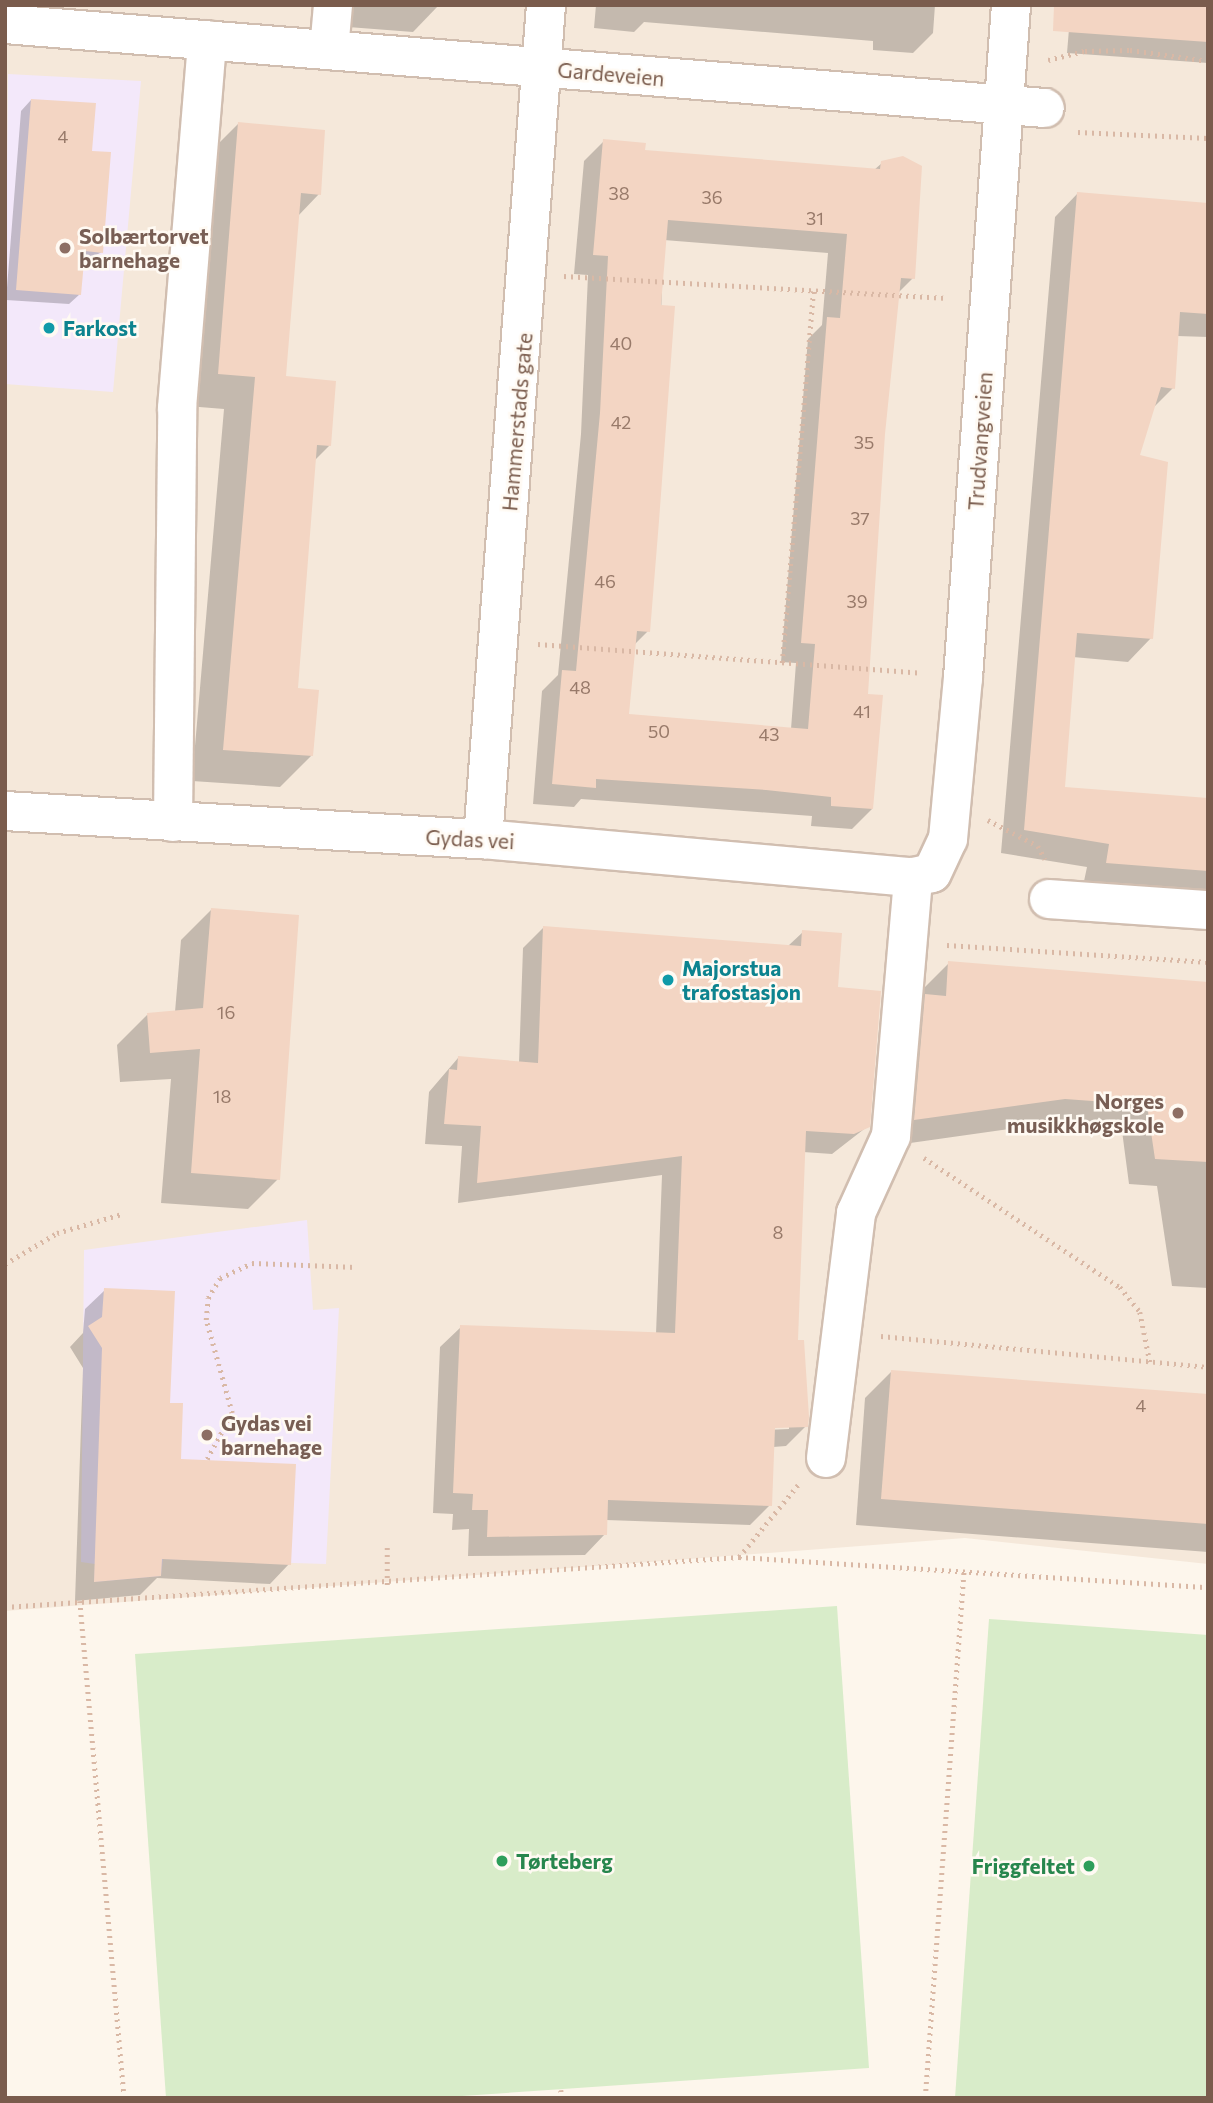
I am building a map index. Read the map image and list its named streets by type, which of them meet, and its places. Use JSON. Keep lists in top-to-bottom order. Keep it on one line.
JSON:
{"streets":{"street":["Gardeveien","Hammerstads gate","Trudvangveien","Gydas vei"]},"crossings":[["Gardeveien","Hammerstads gate"],["Gardeveien","Trudvangveien"],["Hammerstads gate","Gydas vei"],["Trudvangveien","Gydas vei"]],"places":["Solbærtorvet barnehage","Farkost","Majorstua trafostasjon","Norges musikkhøgskole","Gydas vei barnehage","Tørteberg","Friggfeltet"],"house_numbers":["4","38","36","31","40","42","35","37","46","39","48","41","50","43","16","18","8","4"]}
